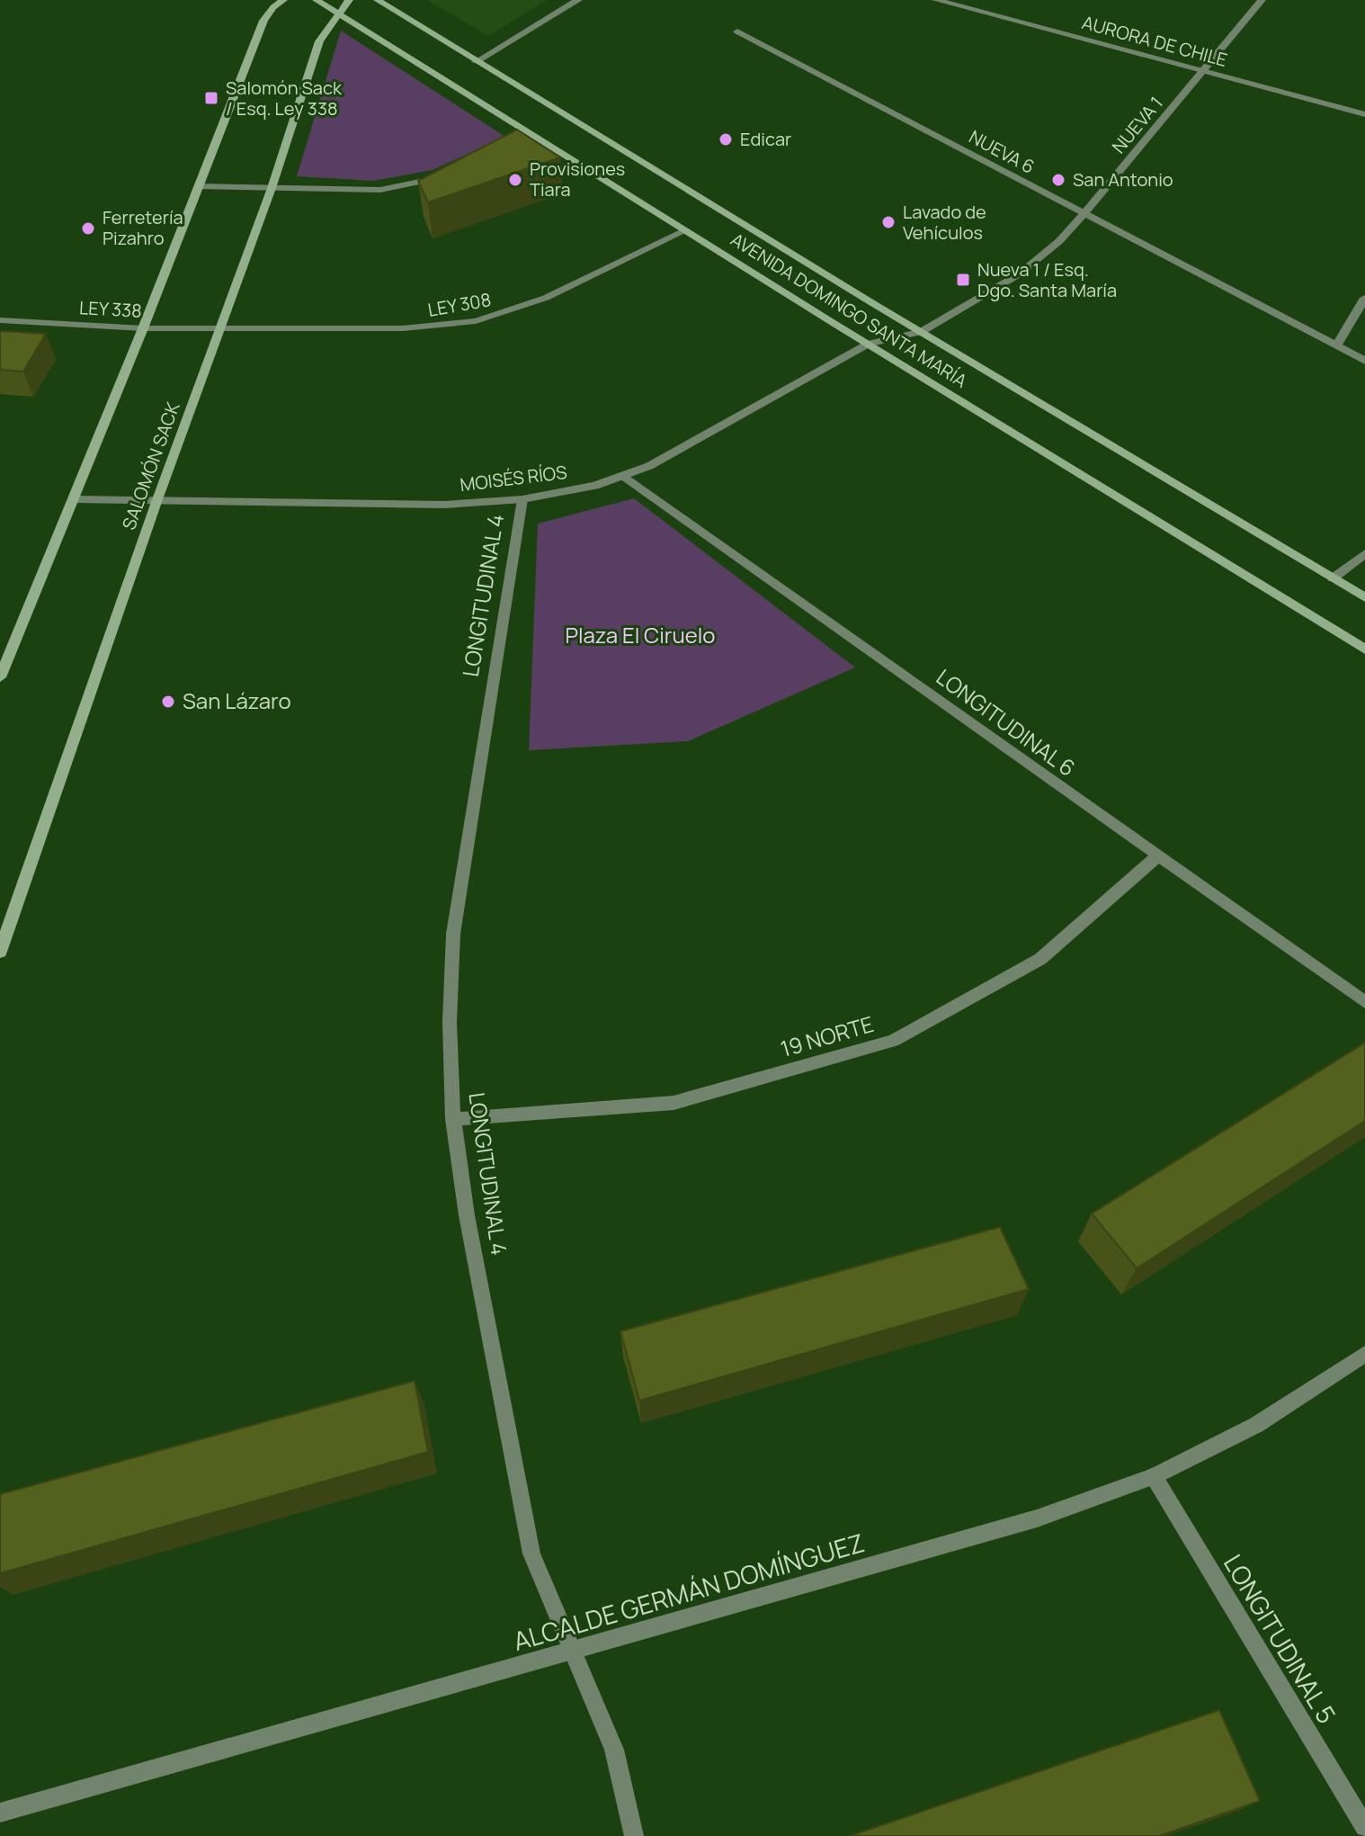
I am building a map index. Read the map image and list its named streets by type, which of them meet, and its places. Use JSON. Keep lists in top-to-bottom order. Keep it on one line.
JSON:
{"streets":{"main road":["AVENIDA DOMINGO SANTA MARÍA","SALOMÓN SACK"],"street":["AURORA DE CHILE","NUEVA 1","NUEVA 6","LEY 308","LEY 338","MOISÉS RÍOS","LONGITUDINAL 4","LONGITUDINAL 6","19 NORTE","ALCALDE GERMÁN DOMÍNGUEZ","LONGITUDINAL 5"]},"crossings":[["AURORA DE CHILE","NUEVA 1"],["NUEVA 1","NUEVA 6"],["NUEVA 1","AVENIDA DOMINGO SANTA MARÍA"],["NUEVA 1","MOISÉS RÍOS"],["LEY 308","LEY 338"],["LEY 308","AVENIDA DOMINGO SANTA MARÍA"],["LEY 308","SALOMÓN SACK"],["LEY 338","SALOMÓN SACK"],["AVENIDA DOMINGO SANTA MARÍA","SALOMÓN SACK"],["AVENIDA DOMINGO SANTA MARÍA","MOISÉS RÍOS"],["SALOMÓN SACK","MOISÉS RÍOS"],["MOISÉS RÍOS","LONGITUDINAL 4"],["MOISÉS RÍOS","LONGITUDINAL 6"],["LONGITUDINAL 4","19 NORTE"],["LONGITUDINAL 4","ALCALDE GERMÁN DOMÍNGUEZ"],["LONGITUDINAL 6","19 NORTE"],["ALCALDE GERMÁN DOMÍNGUEZ","LONGITUDINAL 5"]],"parks":["Plaza El Ciruelo"],"places":{"transit":["Salomón Sack / Esq. Ley 338","Nueva 1 / Esq. Dgo. Santa María"],"other":["Edicar","Provisiones Tiara","San Antonio","Lavado de Vehículos","Ferretería Pizahro","San Lázaro"]}}
